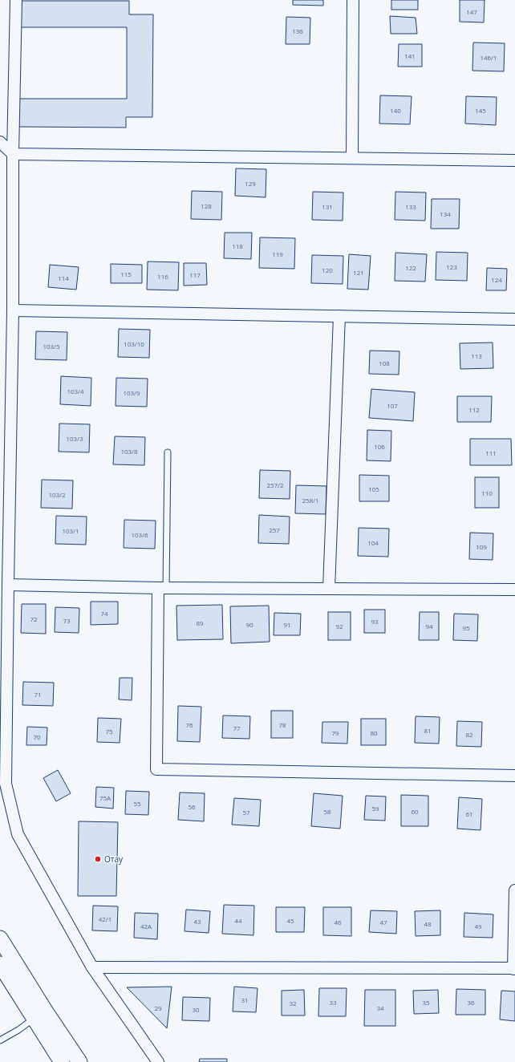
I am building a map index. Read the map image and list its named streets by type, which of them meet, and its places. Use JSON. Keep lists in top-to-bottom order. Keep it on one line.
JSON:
{"places":["Отау"],"house_numbers":["147","136","141","146/1","140","145","129","128","131","133","134","118","119","123","122","120","121","115","117","116","114","124","103/10","103/5","113","108","103/4","103/9","107","112","103/3","106","103/8","111","257/2","105","110","103/2","258/1","257","103/1","103/6","104","109","74","72","73","93","89","90","91","92","94","95","71","76","78","77","81","75","79","80","82","70","75А","55","56","59","58","60","57","61","42/1","44","45","43","46","47","48","42А","49","31","33","35","36","32","29","34","30"]}
